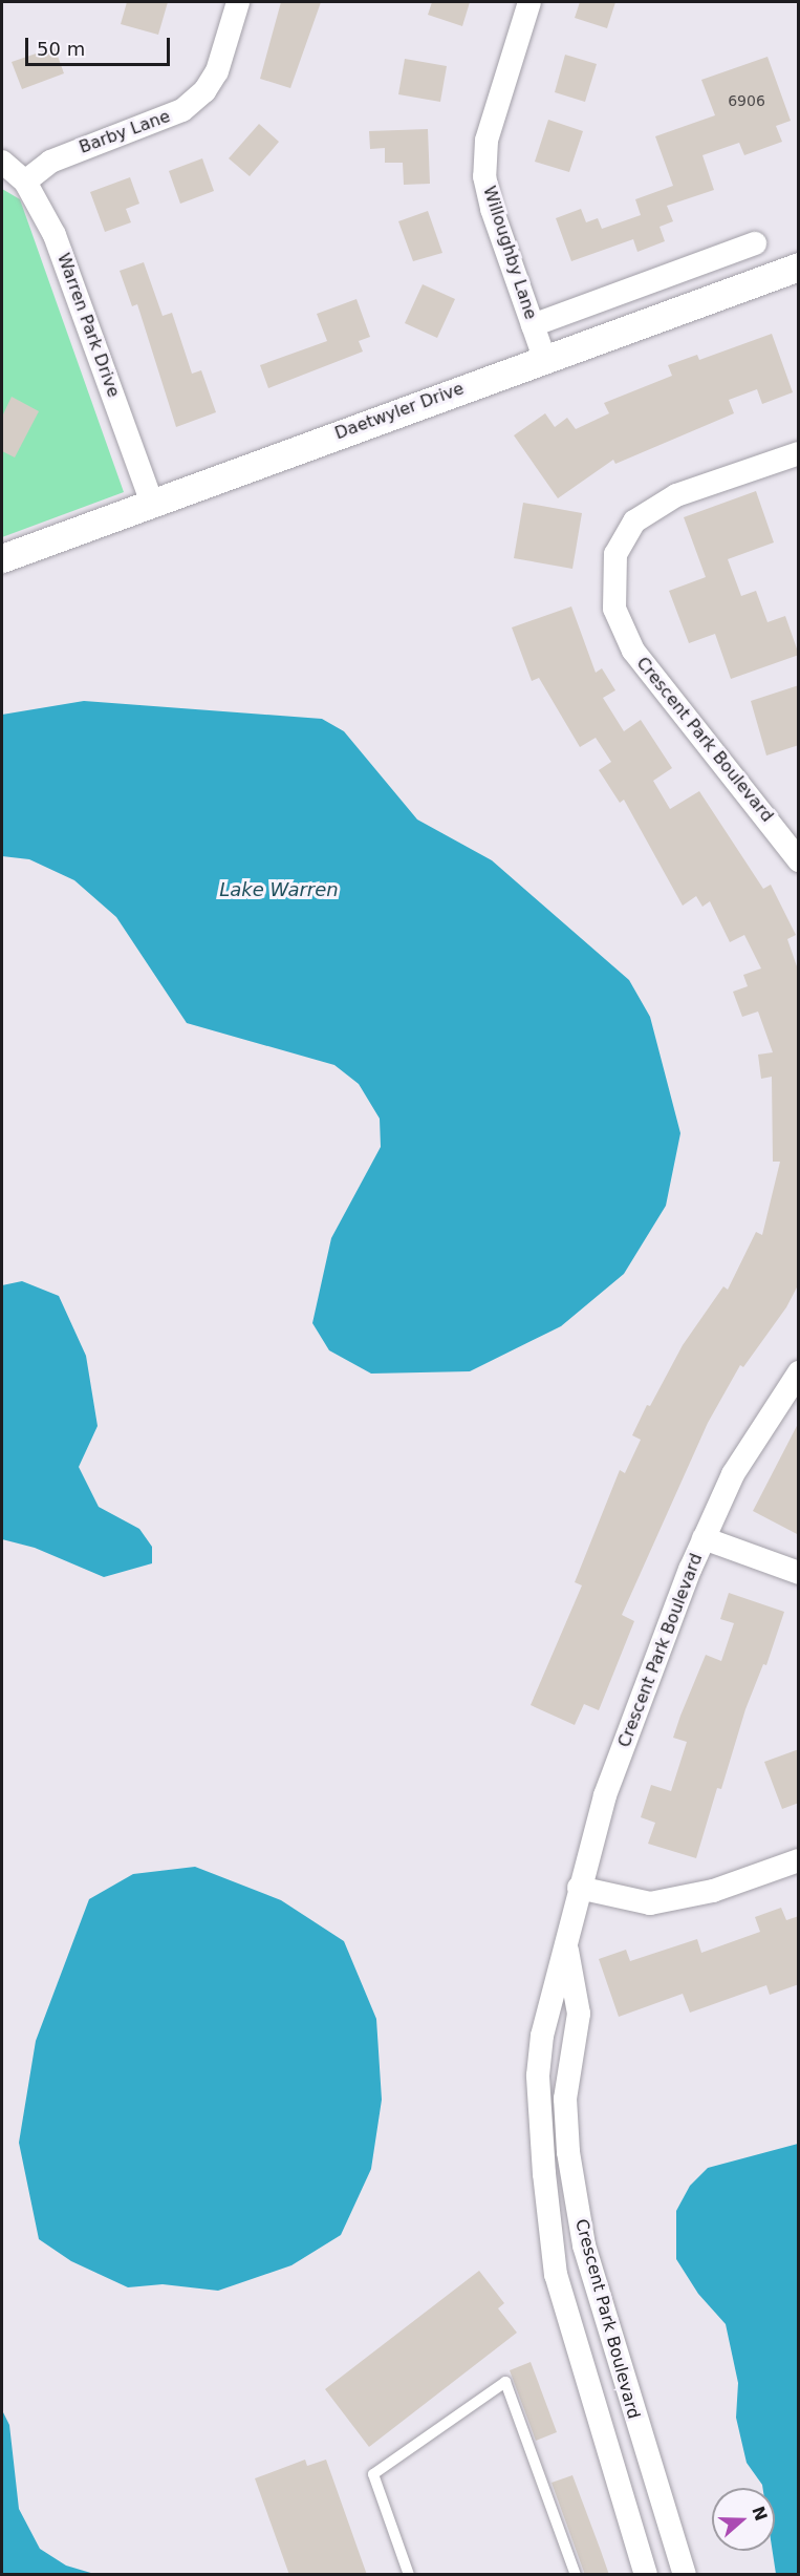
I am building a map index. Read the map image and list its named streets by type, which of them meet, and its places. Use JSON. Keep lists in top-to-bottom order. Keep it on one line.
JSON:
{"streets":{"street":["Barby Lane","Willoughby Lane","Warren Park Drive","Daetwyler Drive","Crescent Park Boulevard"]},"crossings":[["Barby Lane","Warren Park Drive"],["Willoughby Lane","Daetwyler Drive"],["Warren Park Drive","Daetwyler Drive"]],"water":["Lake Warren"],"house_numbers":["6906"],"scale_bar":"50 m","north":"right"}
